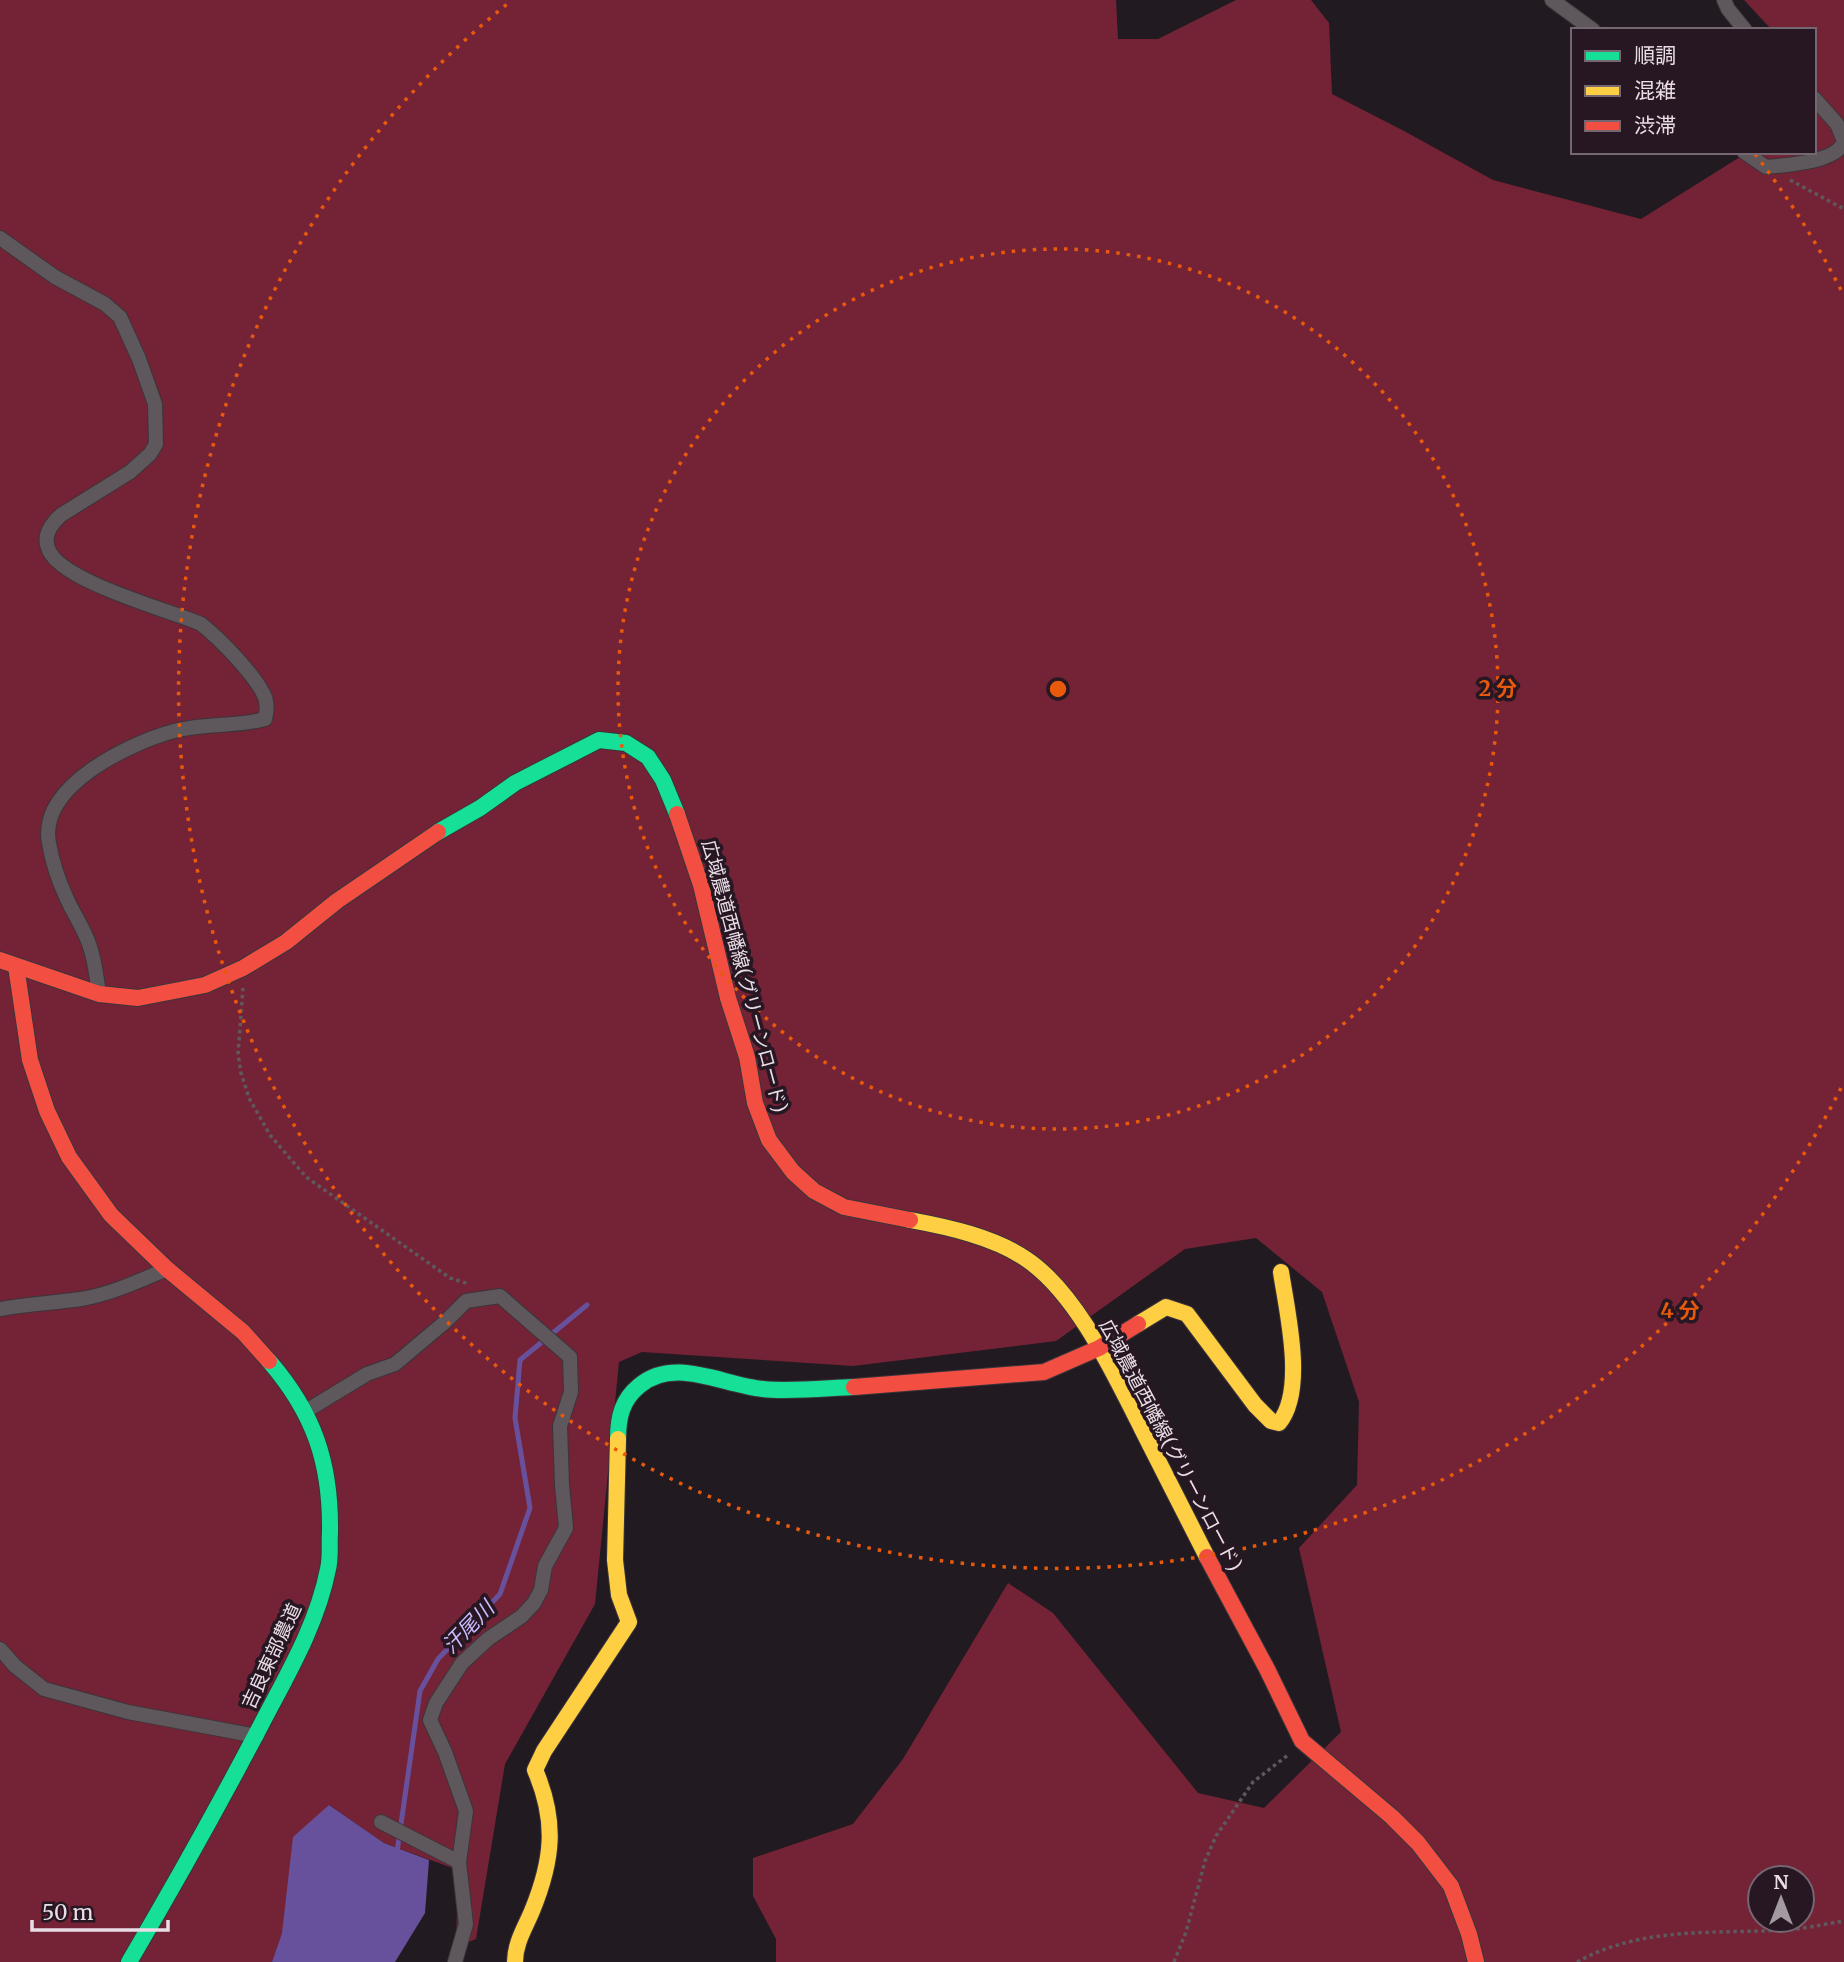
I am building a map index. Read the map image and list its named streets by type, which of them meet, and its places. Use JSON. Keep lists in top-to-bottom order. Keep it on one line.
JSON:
{"streets":{"street":["広域農道西幡線(グリーンロード)","吉良東部農道"]},"crossings":[["広域農道西幡線(グリーンロード)","吉良東部農道"]],"water":["汗尾川"],"legend":["順調","混雑","渋滞"],"scale_bar":"50 m","north":"top","rings":["2 分","4 分"]}
